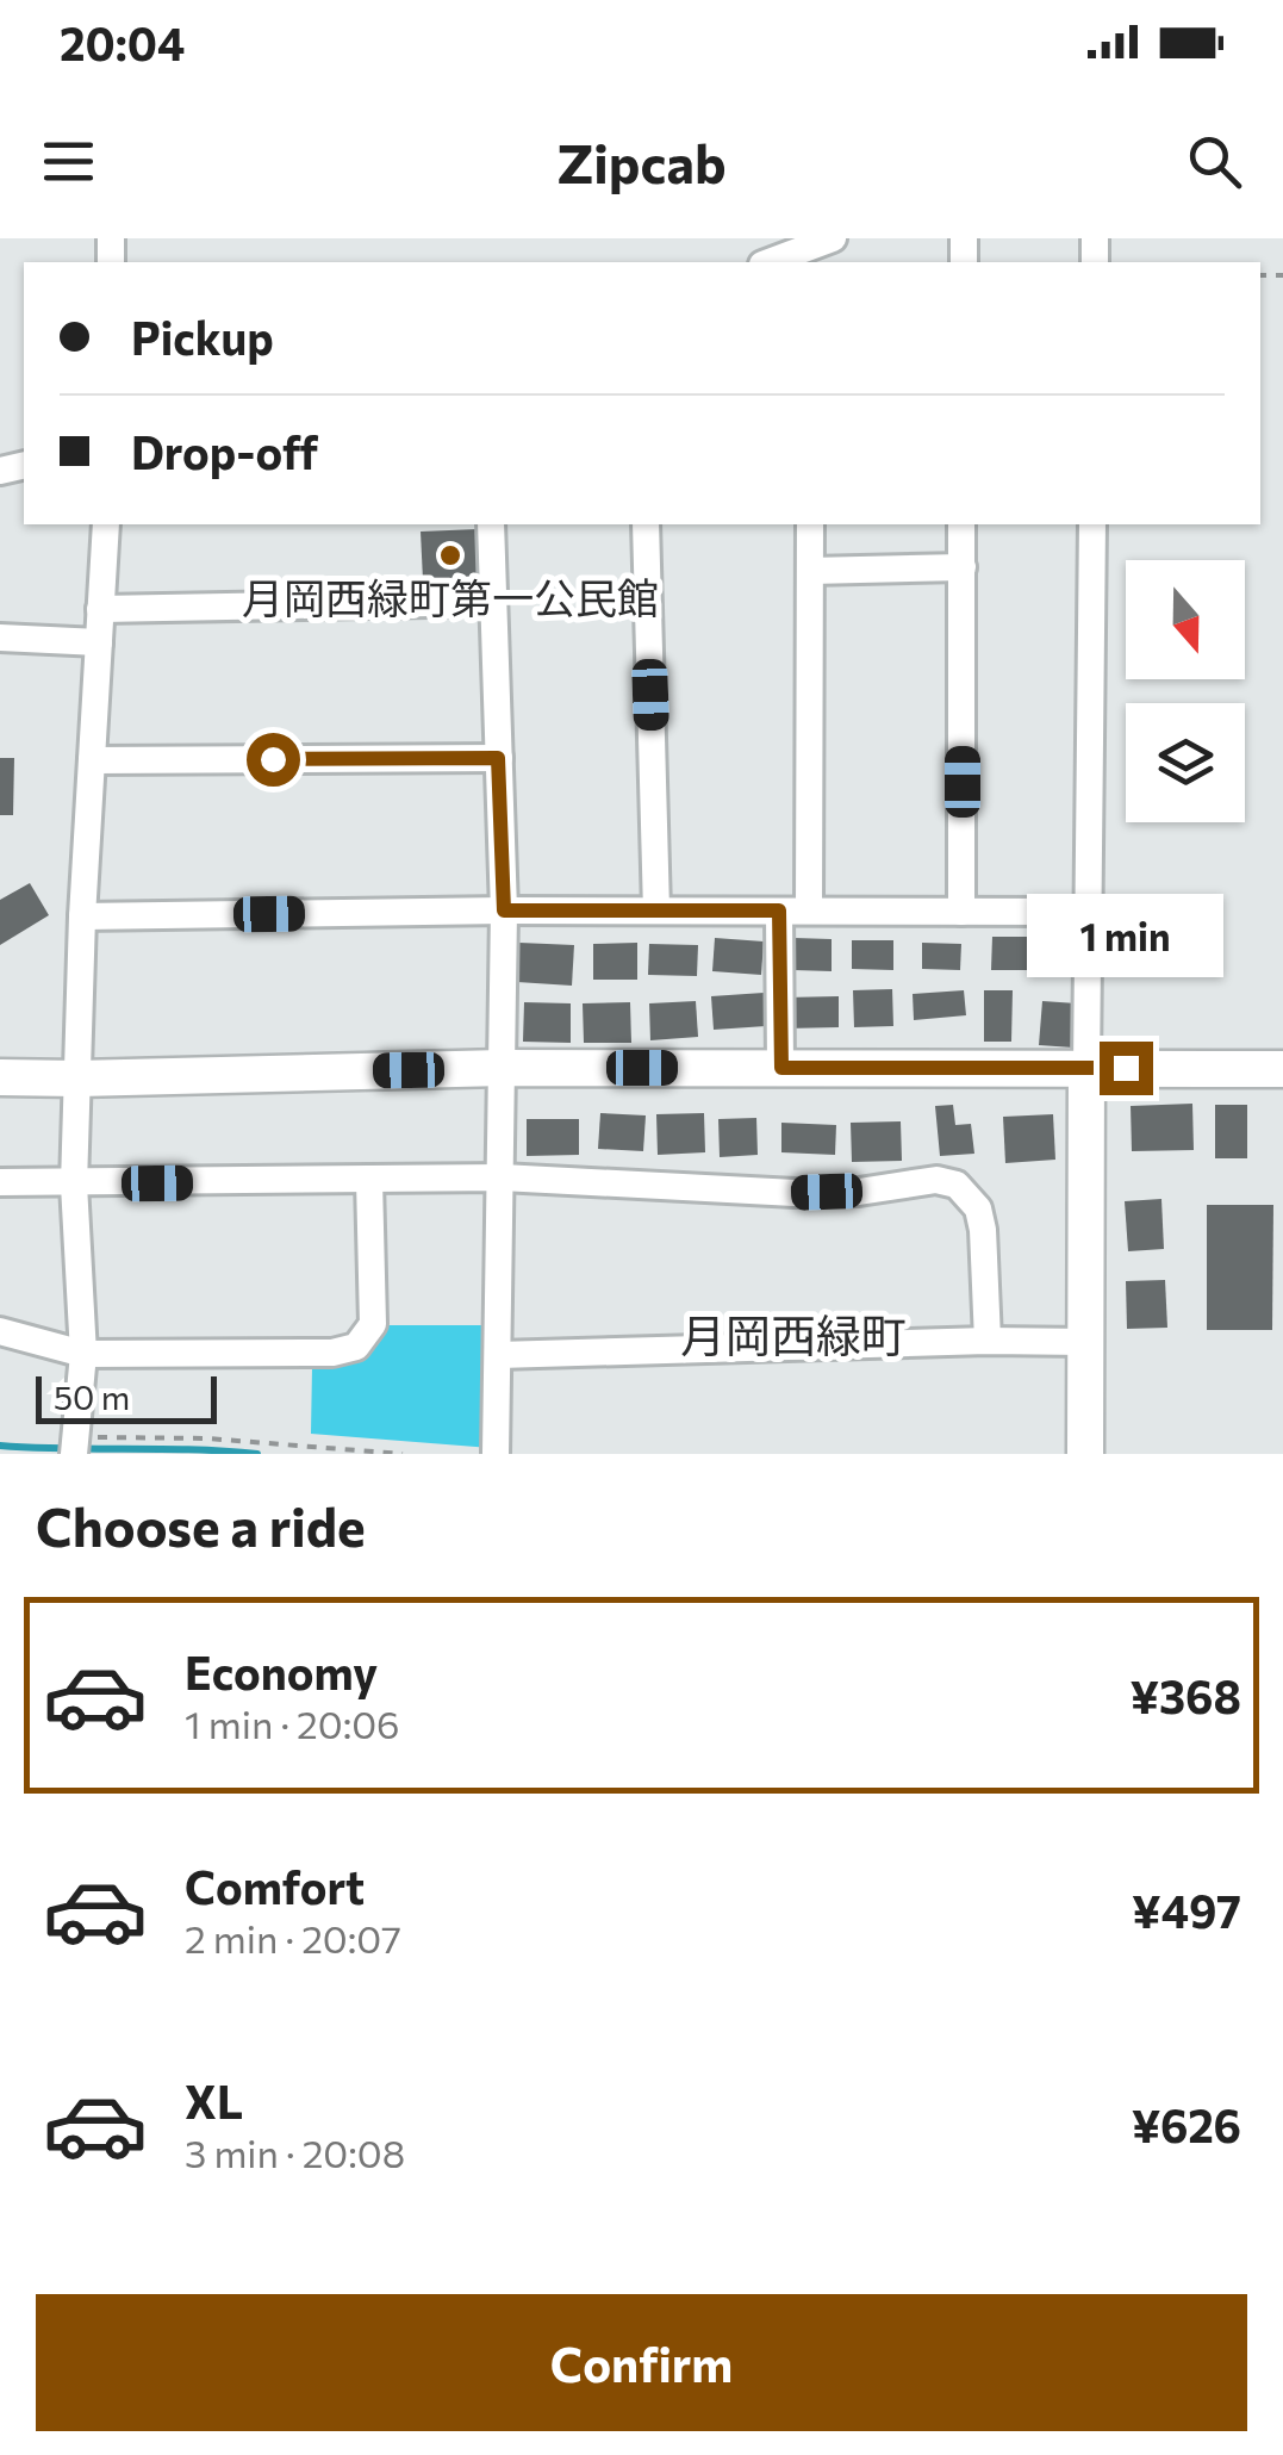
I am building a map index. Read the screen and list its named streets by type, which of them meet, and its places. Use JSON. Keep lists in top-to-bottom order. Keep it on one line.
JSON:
{"districts":["月岡西緑町"],"places":["月岡西緑町第一公民館"],"scale_bar":"50 m","north":"bottom","page":{"status":"20:04","header":"Zipcab","banner":["Pickup","Drop-off"],"bubble":"1 min","scale":"50 m","heading":"Choose a ride","list":[{"name":"Economy","note":"1 min · 20:06","value":"¥368"},{"name":"Comfort","note":"2 min · 20:07","value":"¥497"},{"name":"XL","note":"3 min · 20:08","value":"¥626"}],"buttons":"Confirm"}}
